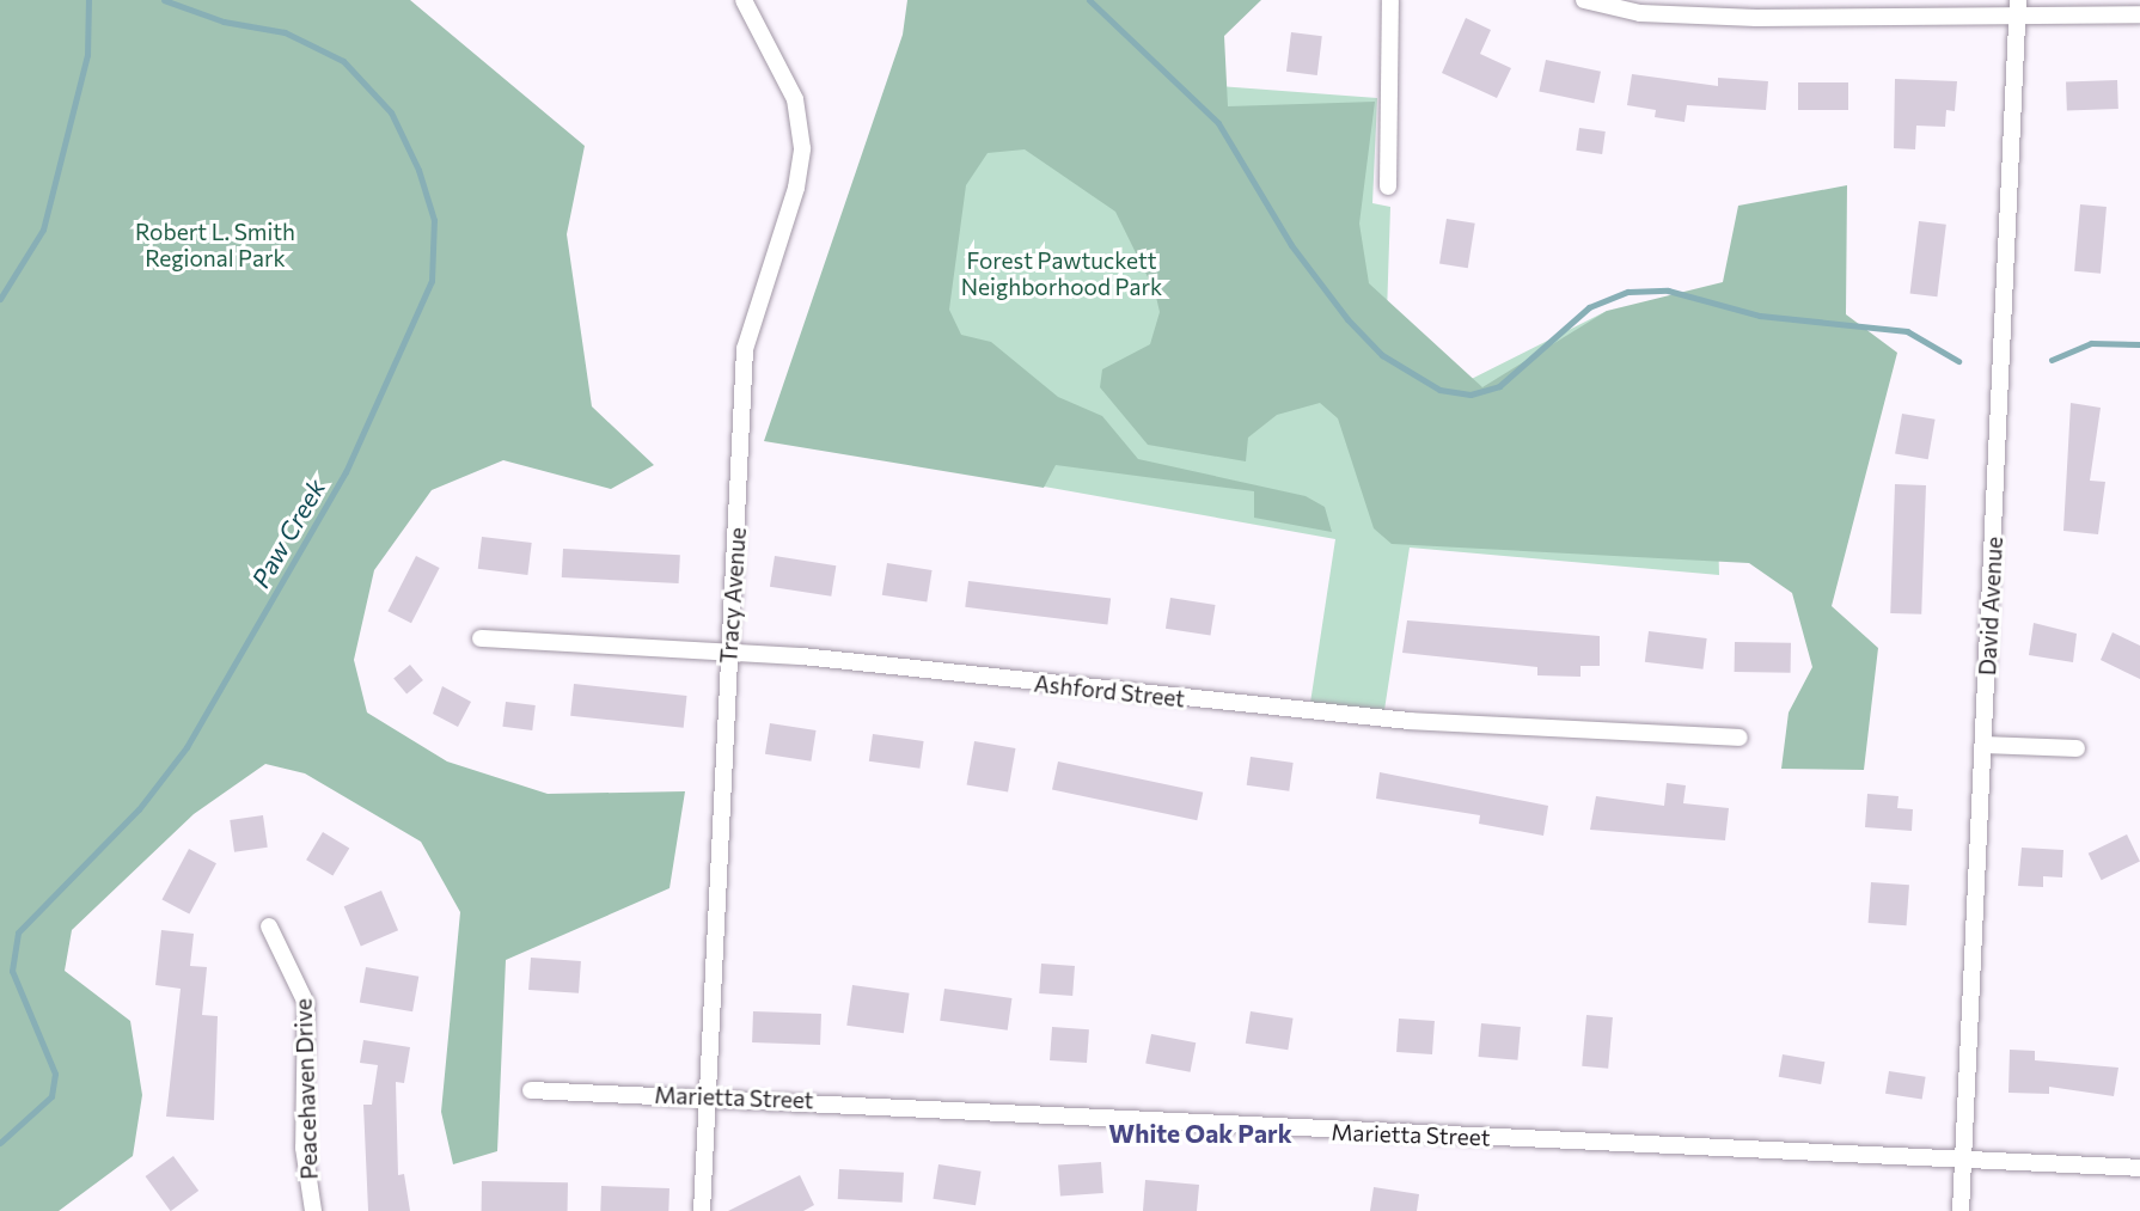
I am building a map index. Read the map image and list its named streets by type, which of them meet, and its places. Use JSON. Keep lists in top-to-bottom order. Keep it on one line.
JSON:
{"streets":{"street":["Tracy Avenue","David Avenue","Ashford Street","Peacehaven Drive","Marietta Street"]},"crossings":[["Tracy Avenue","Ashford Street"],["Tracy Avenue","Marietta Street"],["David Avenue","Marietta Street"]],"districts":["White Oak Park"],"water":["Paw Creek"],"parks":["Robert L. Smith Regional Park","Forest Pawtuckett Neighborhood Park"]}
